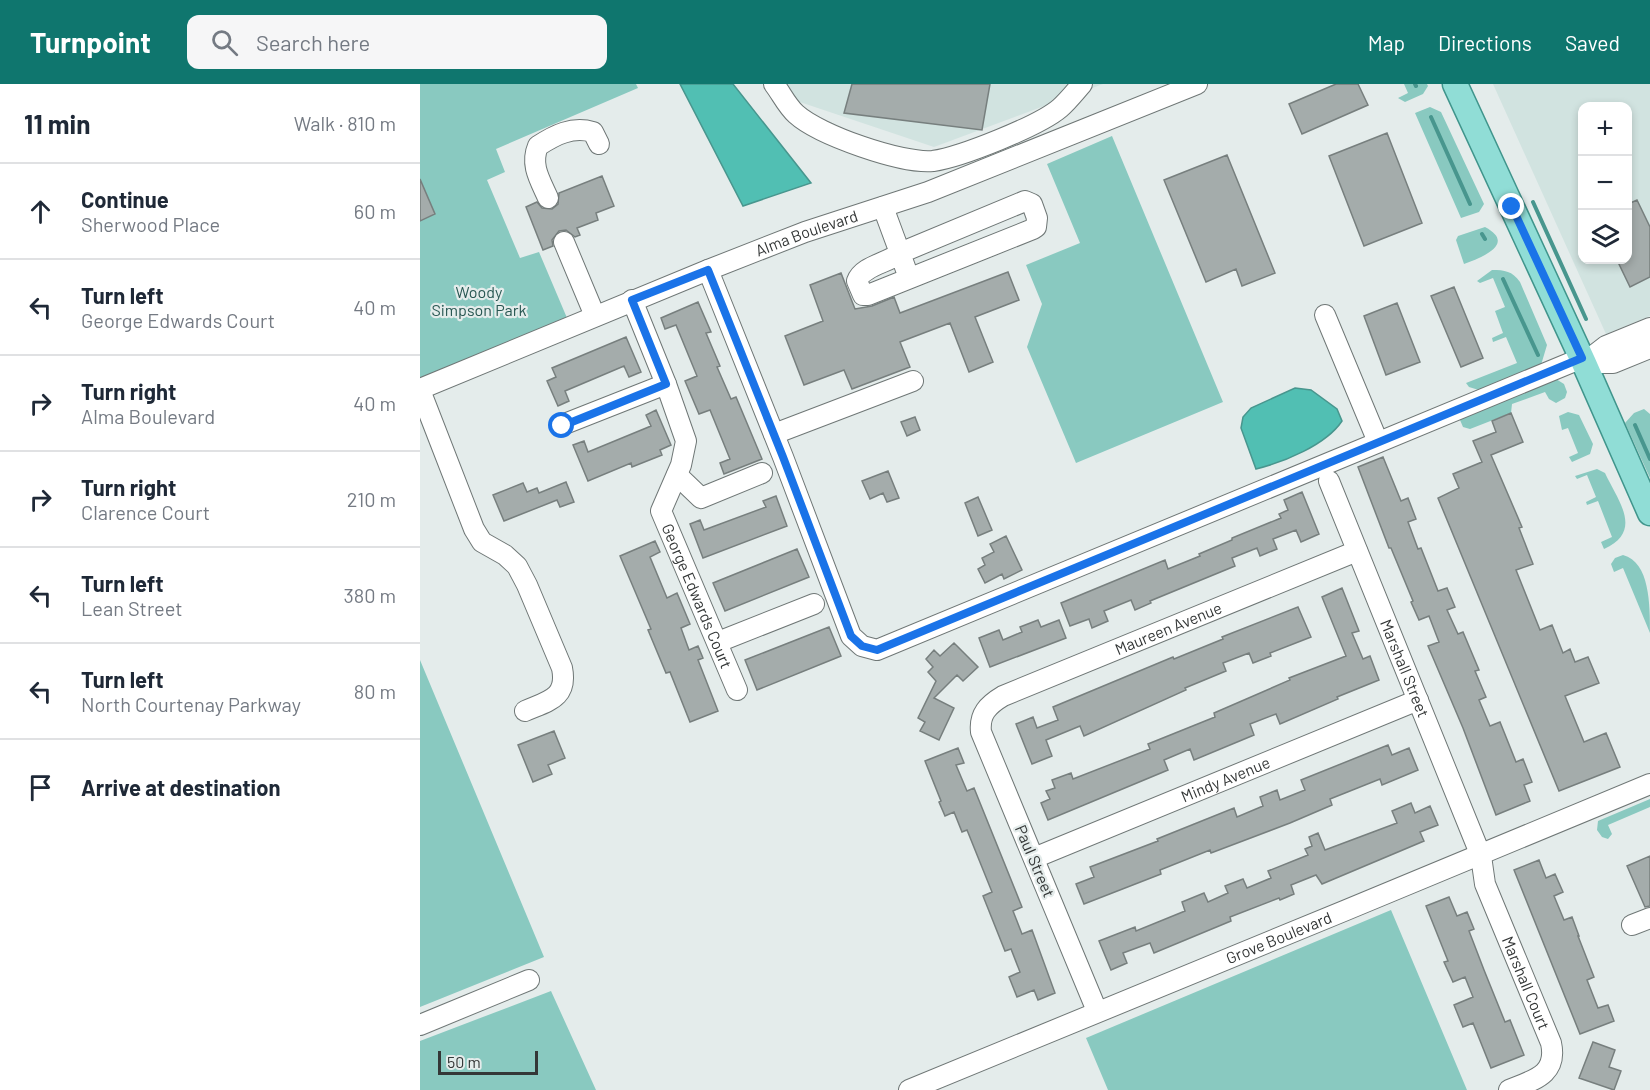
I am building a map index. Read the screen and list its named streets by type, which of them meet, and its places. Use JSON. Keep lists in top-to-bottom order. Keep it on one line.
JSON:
{"streets":{"street":["Alma Boulevard","George Edwards Court","Maureen Avenue","Marshall Street","Mindy Avenue","Paul Street","Grove Boulevard","Marshall Court"]},"crossings":[["Alma Boulevard","George Edwards Court"],["Maureen Avenue","Marshall Street"],["Maureen Avenue","Paul Street"],["Marshall Street","Mindy Avenue"],["Marshall Street","Grove Boulevard"],["Marshall Street","Marshall Court"],["Mindy Avenue","Paul Street"],["Paul Street","Grove Boulevard"],["Grove Boulevard","Marshall Court"]],"parks":["Woody Simpson Park"],"scale_bar":"50 m","page":{"header":"Turnpoint","search":"Search here","nav":["Map","Directions","Saved"],"heading":["11 min","Walk · 810 m"],"map_buttons":["+","−"],"list":[["Continue","Sherwood Place","60 m"],["Turn left","George Edwards Court","40 m"],["Turn right","Alma Boulevard","40 m"],["Turn right","Clarence Court","210 m"],["Turn left","Lean Street","380 m"],["Turn left","North Courtenay Parkway","80 m"],"Arrive at destination"],"scale":"50 m"}}
